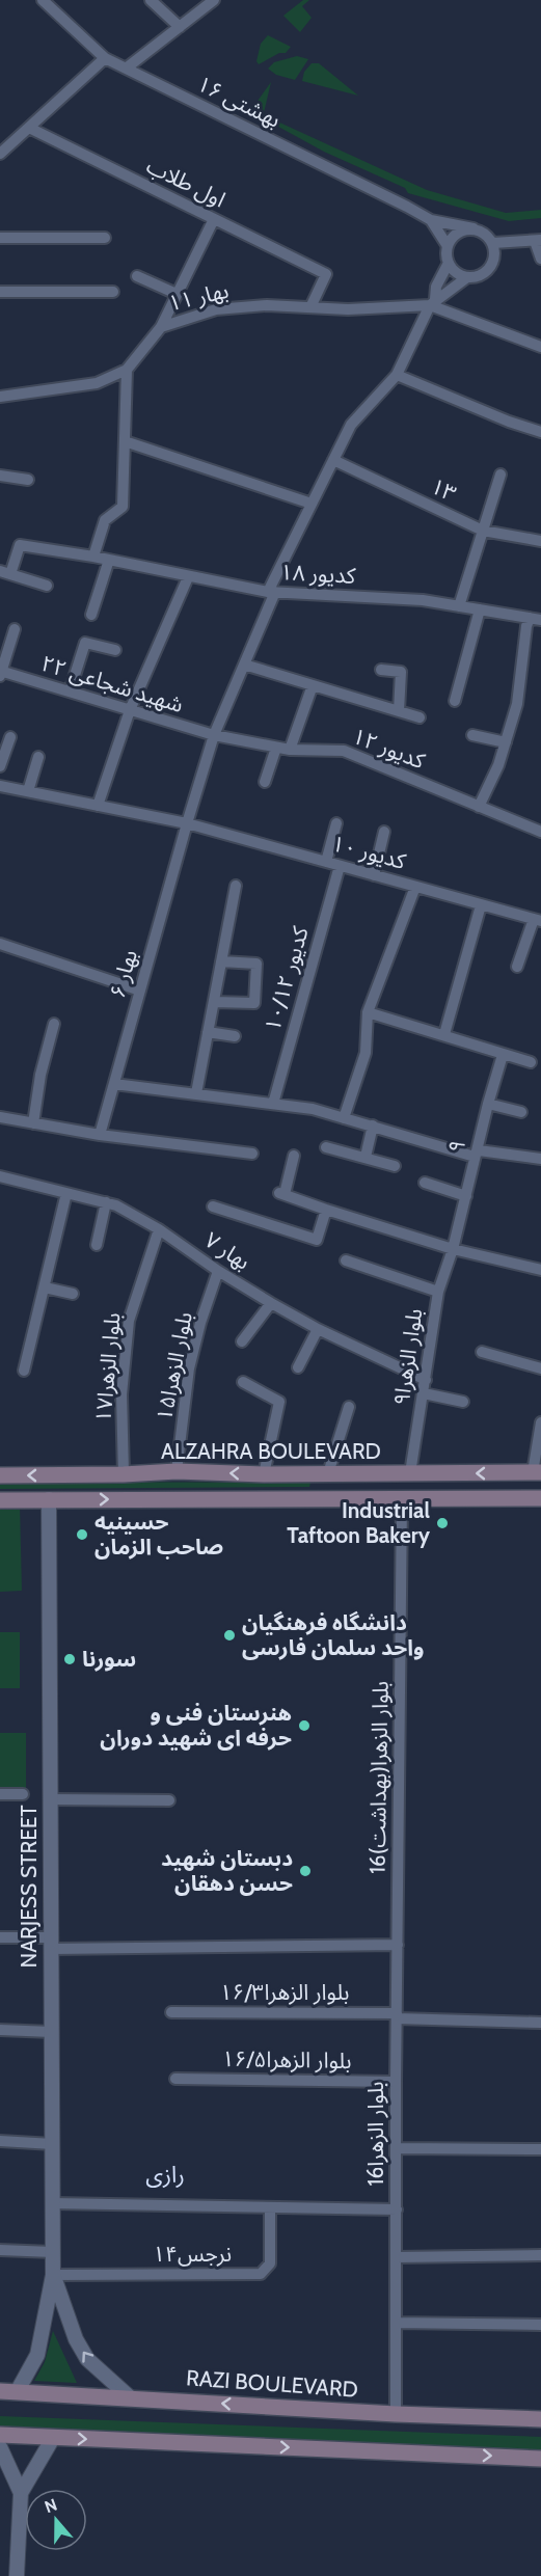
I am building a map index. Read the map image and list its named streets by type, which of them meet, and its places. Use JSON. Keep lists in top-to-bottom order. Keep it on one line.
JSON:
{"streets":{"main road":["ALZAHRA BOULEVARD","RAZI BOULEVARD"],"street":["۱۶ بهشتی","اول طلاب","بهار ۱۱","۱۳","کدیور ۱۸","شهید شجاعی ۲۲","کدیور ۱۲","کدیور ۱۰","بهار ۶","کدیور ۱۰/۱۲","۹","بهار ۷","بلوار الزهرا۹","بلوار الزهرا۱۵","بلوار الزهرا۱۷","16بلوار الزهرا(بهداشت)","NARJESS STREET","بلوار الزهرا۱۶/۳","بلوار الزهرا۱۶/۵","16بلوار الزهرا","نرجس۱۴"]},"crossings":[["اول طلاب","بهار ۱۱"],["بهار ۱۱","بهار ۶"],["۱۳","بهار ۶"],["کدیور ۱۸","بهار ۶"],["شهید شجاعی ۲۲","کدیور ۱۲"],["شهید شجاعی ۲۲","بهار ۶"],["کدیور ۱۲","بهار ۶"],["کدیور ۱۰","بهار ۶"],["کدیور ۱۰","کدیور ۱۰/۱۲"],["۹","بلوار الزهرا۹"],["بهار ۷","بلوار الزهرا۹"],["بهار ۷","بلوار الزهرا۱۵"],["بهار ۷","بلوار الزهرا۱۷"],["بلوار الزهرا۹","ALZAHRA BOULEVARD"],["بلوار الزهرا۱۵","ALZAHRA BOULEVARD"],["بلوار الزهرا۱۷","ALZAHRA BOULEVARD"],["16بلوار الزهرا(بهداشت)","16بلوار الزهرا"],["NARJESS STREET","نرجس۱۴"],["بلوار الزهرا۱۶/۳","16بلوار الزهرا"],["بلوار الزهرا۱۶/۵","16بلوار الزهرا"],["16بلوار الزهرا","RAZI BOULEVARD"]],"districts":["رازی"],"places":["Industrial Taftoon Bakery","حسینیه صاحب الزمان","دانشگاه فرهنگیان واحد سلمان فارسی","سورنا","هنرستان فنی و حرفه ای شهید دوران","دبستان شهید حسن دهقان"],"north":"top"}
